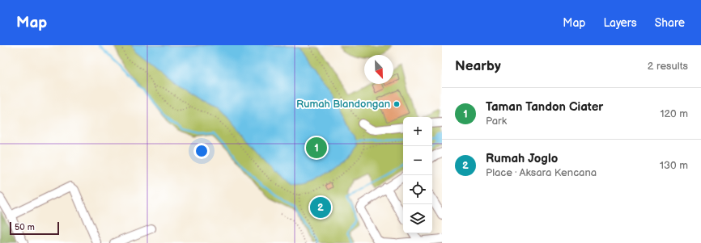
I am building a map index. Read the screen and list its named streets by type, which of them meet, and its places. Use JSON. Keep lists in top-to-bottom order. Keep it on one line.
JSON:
{"places":["Rumah Blandongan"],"scale_bar":"50 m","north":"bottom right","page":{"header":"Map","nav":["Map","Layers","Share"],"heading":["Nearby","2 results"],"list":[{"mark":"1","name":"Taman Tandon Ciater","note":"Park","value":"120 m"},{"mark":"2","name":"Rumah Joglo","note":"Place · Aksara Kencana","value":"130 m"}],"map_buttons":["+","−"],"pins":["1","2"],"scale":"50 m"}}
